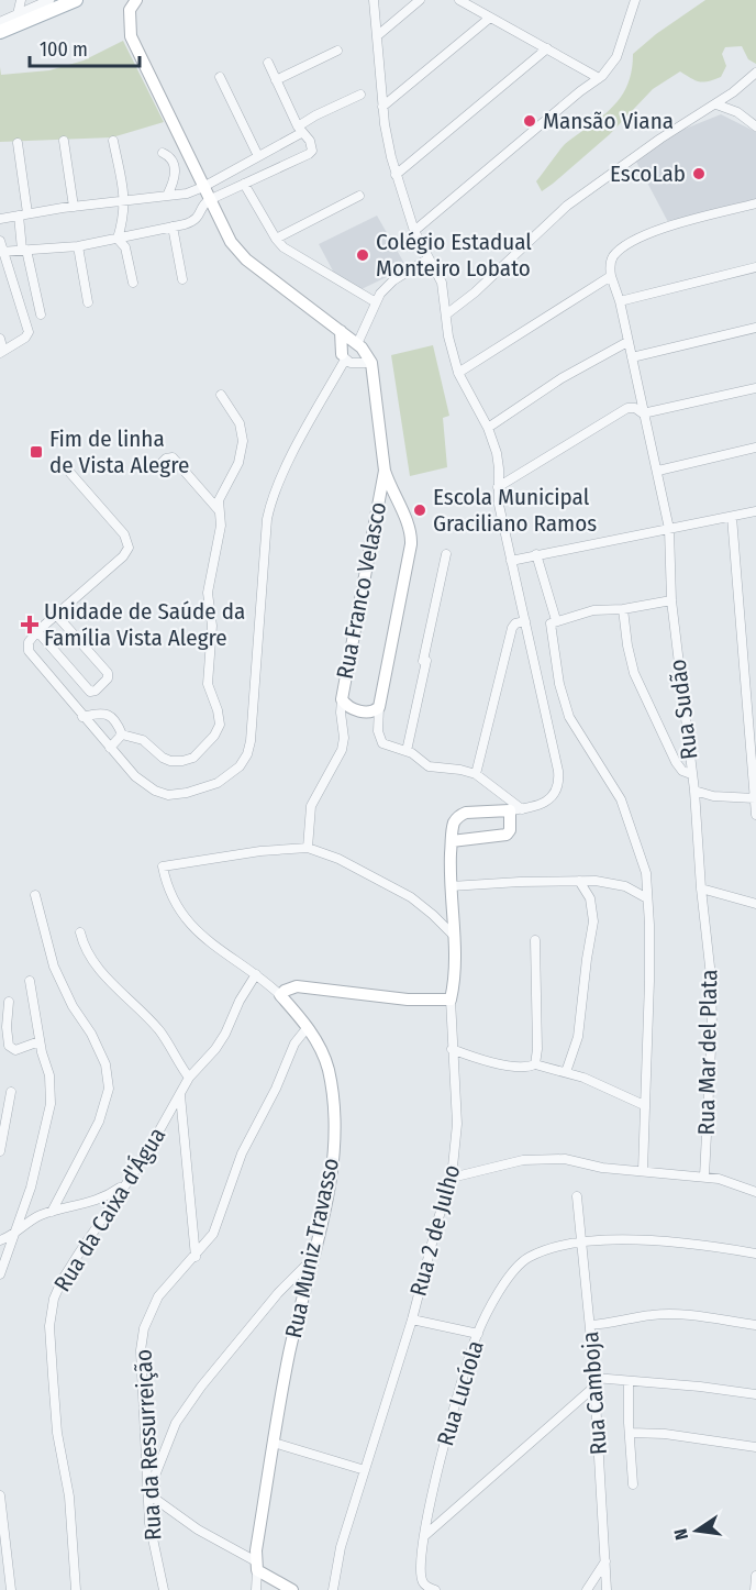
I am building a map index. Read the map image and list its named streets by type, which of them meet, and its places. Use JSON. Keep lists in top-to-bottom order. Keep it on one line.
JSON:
{"streets":{"street":["Rua Franco Velasco","Rua Sudão","Rua Mar del Plata","Rua da Caixa d'Água","Rua 2 de Julho","Rua Muniz Travasso","Rua Lucíola","Rua Camboja","Rua da Ressurreição"]},"crossings":[["Rua Sudão","Rua Mar del Plata"],["Rua da Caixa d'Água","Rua Muniz Travasso"],["Rua Muniz Travasso","Rua da Ressurreição"],["Rua Lucíola","Rua Camboja"]],"places":{"other":["Mansão Viana","EscoLab","Colégio Estadual Monteiro Lobato","Escola Municipal Graciliano Ramos"],"transit":["Fim de linha de Vista Alegre"],"health":["Unidade de Saúde da Família Vista Alegre"]},"scale_bar":"100 m","north":"left"}
